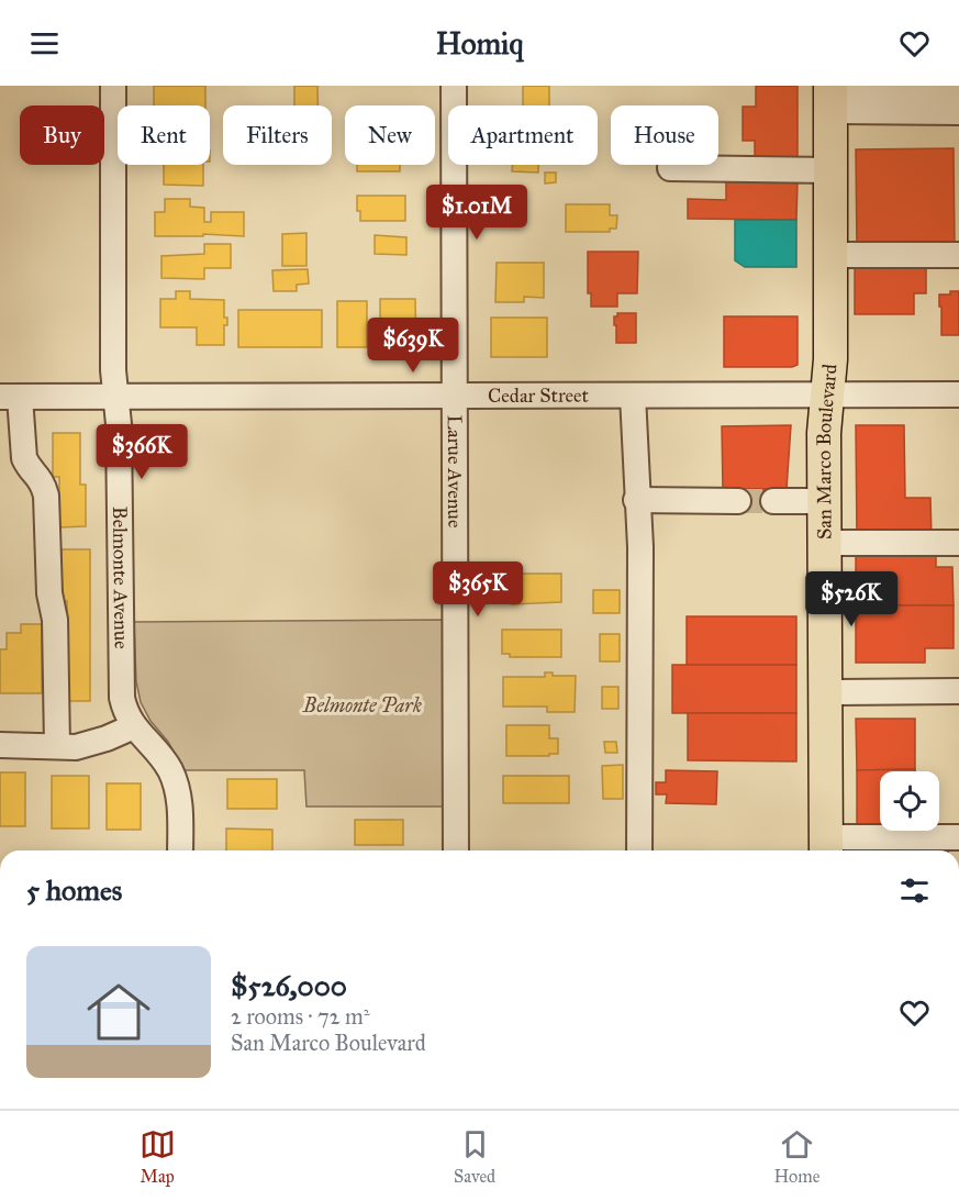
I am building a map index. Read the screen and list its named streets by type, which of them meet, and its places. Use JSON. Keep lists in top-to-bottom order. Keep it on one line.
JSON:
{"streets":{"main road":["San Marco Boulevard"],"street":["Cedar Street","Larue Avenue","Belmonte Avenue"]},"crossings":[["Cedar Street","San Marco Boulevard"],["Cedar Street","Larue Avenue"],["Cedar Street","Belmonte Avenue"]],"parks":["Belmonte Park"],"page":{"header":"Homiq","chip":["Buy","Rent","Filters","New","Apartment","House"],"price":["$1.01M","$639K","$366K","$365K","$526K"],"heading":"5 homes","list":[{"name":"$526,000","note":"2 rooms · 72 m² · San Marco Boulevard"}],"tabs":["Map","Saved","Home"]}}
